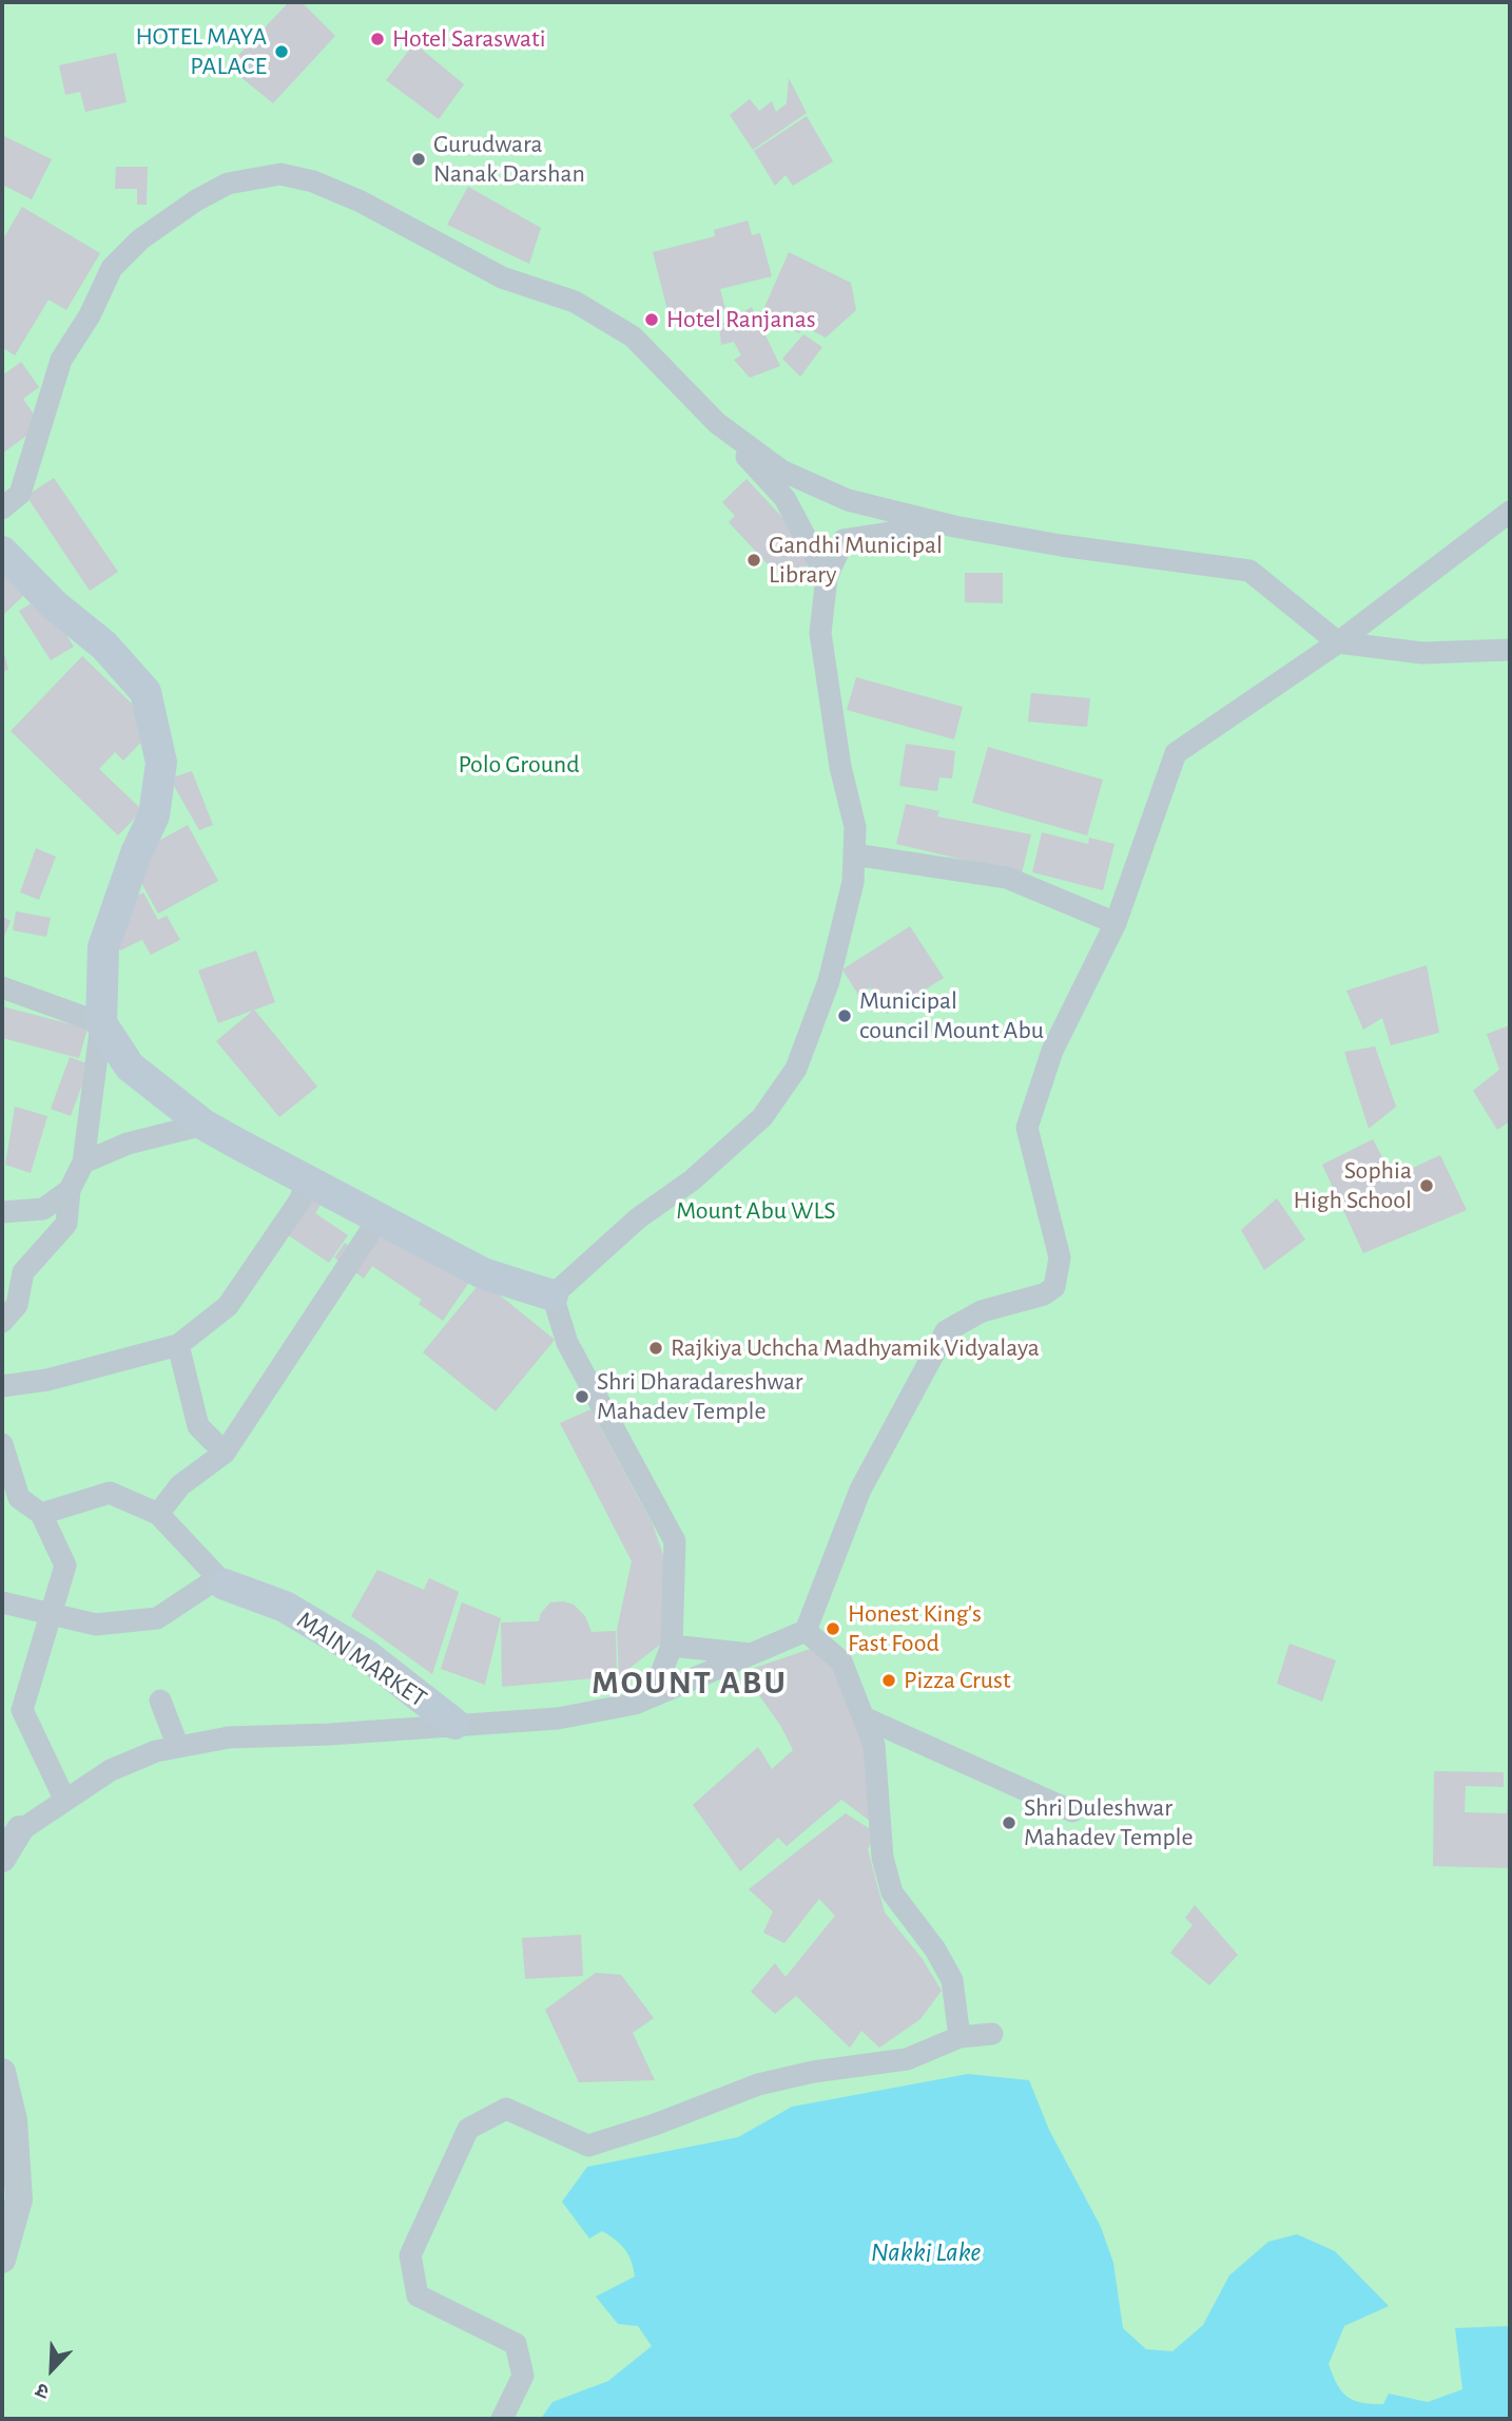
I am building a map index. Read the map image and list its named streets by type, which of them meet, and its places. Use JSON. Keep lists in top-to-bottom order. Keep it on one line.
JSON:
{"streets":{"main road":["MAIN MARKET"]},"districts":["MOUNT ABU"],"water":["Nakki Lake"],"parks":["Polo Ground","Mount Abu WLS"],"places":["Hotel Saraswati","HOTEL MAYA PALACE","Gurudwara Nanak Darshan","Hotel Ranjanas","Gandhi Municipal Library","Municipal council Mount Abu","Sophia High School","Rajkiya Uchcha Madhyamik Vidyalaya","Shri Dharadareshwar Mahadev Temple","Honest King's Fast Food","Pizza Crust","Shri Duleshwar Mahadev Temple"],"north":"bottom left"}
